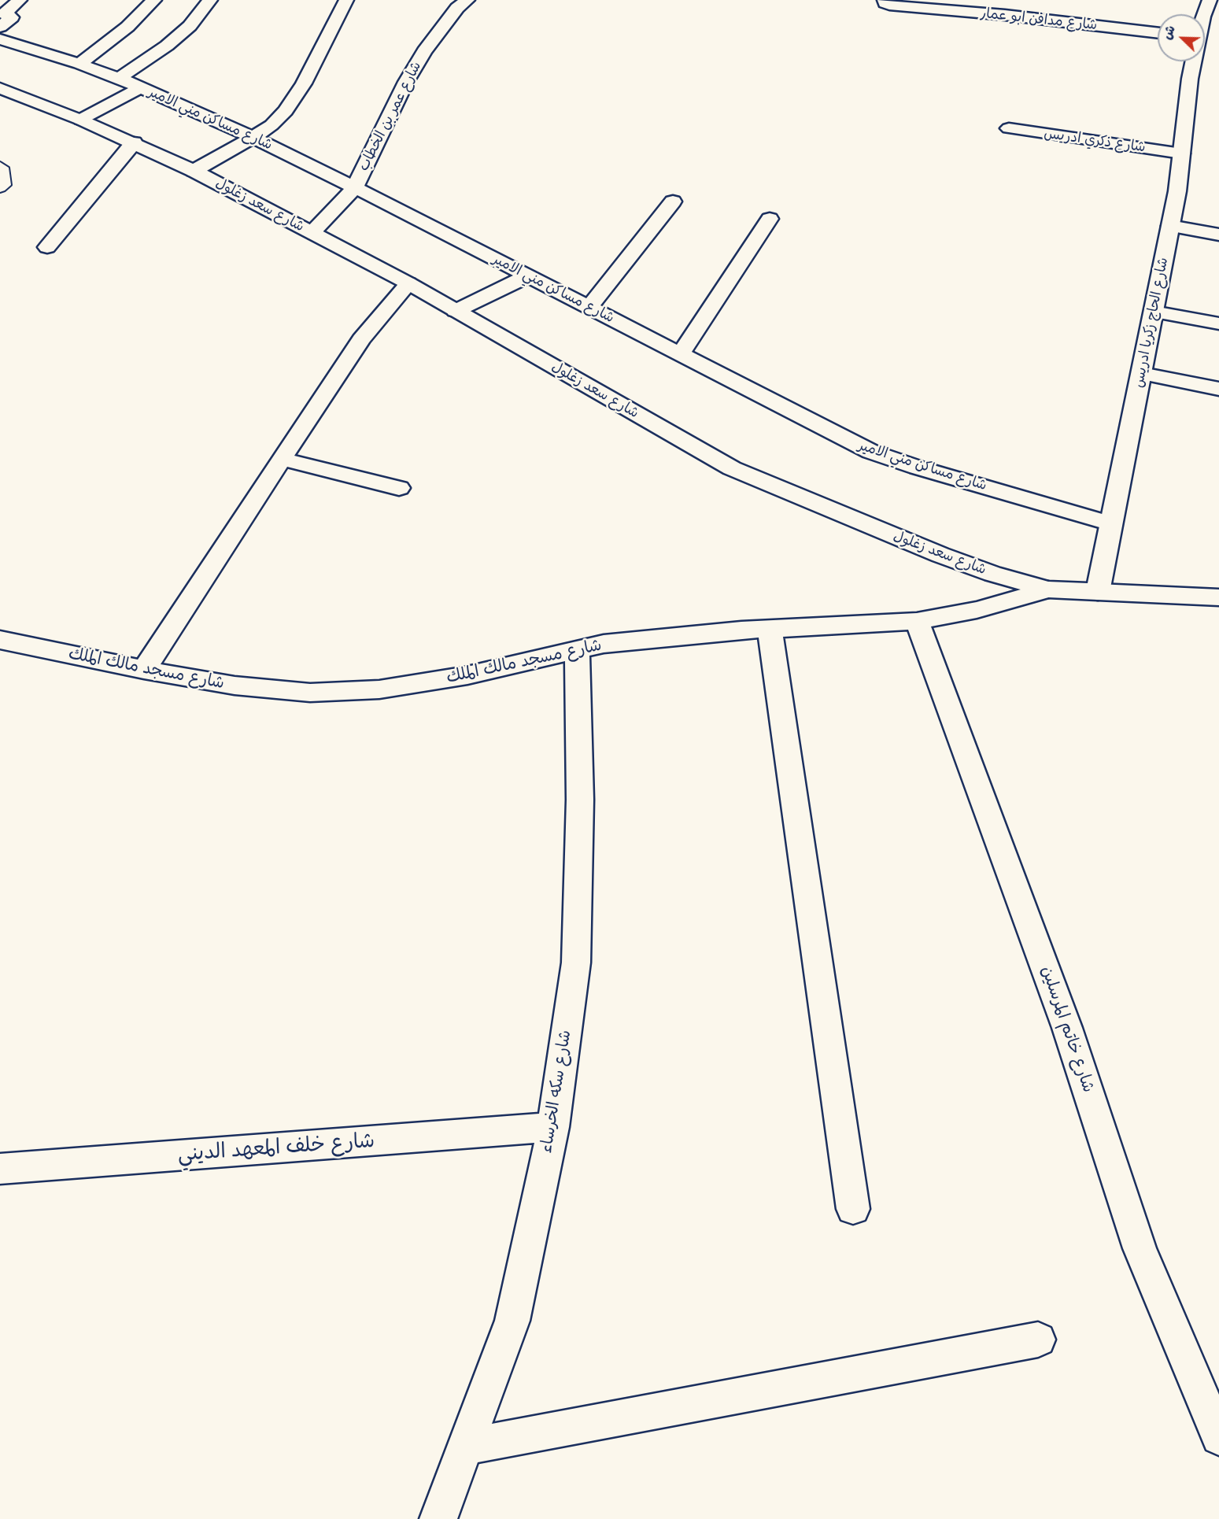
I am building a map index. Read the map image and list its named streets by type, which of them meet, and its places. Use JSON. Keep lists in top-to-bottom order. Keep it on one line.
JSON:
{"streets":{"street":["شارع مدافن ابو عمار","شارع عمر بن الخطاب","شارع مساكن مني الامير","شارع ذكري ادريس","شارع سعد زغلول","شارع الحاج زكريا ادريس","شارع مسجد مالك الملك","شارع خاتم المرسلين","شارع سكه الخرساء","شارع خلف المعهد الديني"]},"crossings":[["شارع عمر بن الخطاب","شارع مساكن مني الامير"],["شارع عمر بن الخطاب","شارع سعد زغلول"],["شارع مساكن مني الامير","شارع الحاج زكريا ادريس"],["شارع ذكري ادريس","شارع الحاج زكريا ادريس"],["شارع سعد زغلول","شارع الحاج زكريا ادريس"],["شارع سعد زغلول","شارع مسجد مالك الملك"],["شارع مسجد مالك الملك","شارع خاتم المرسلين"],["شارع مسجد مالك الملك","شارع سكه الخرساء"],["شارع سكه الخرساء","شارع خلف المعهد الديني"]],"north":"top left"}
